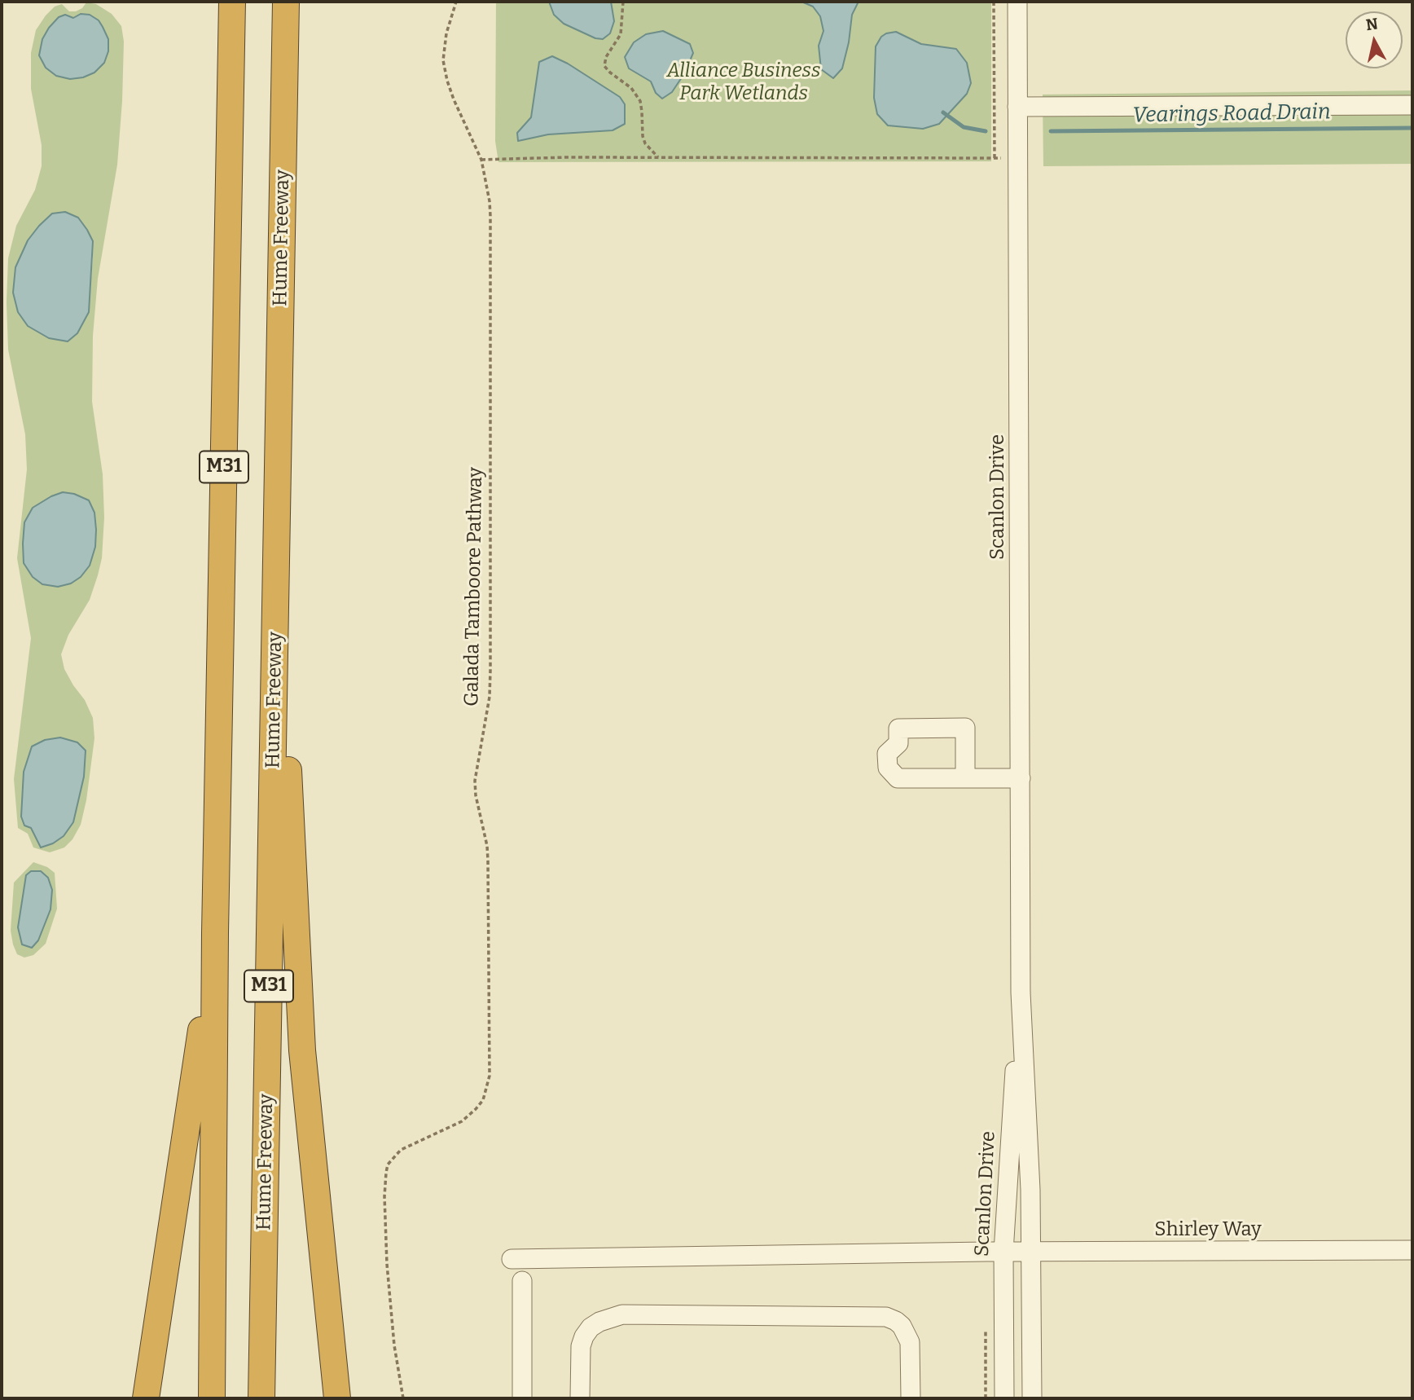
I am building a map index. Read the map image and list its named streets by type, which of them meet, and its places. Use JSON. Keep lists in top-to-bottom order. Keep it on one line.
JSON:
{"streets":{"highway":["Hume Freeway","M31"],"street":["Scanlon Drive","Shirley Way"],"path":["Galada Tamboore Pathway"]},"crossings":[["Scanlon Drive","Shirley Way"]],"water":["Vearings Road Drain"],"parks":["Alliance Business Park Wetlands"],"north":"top"}
